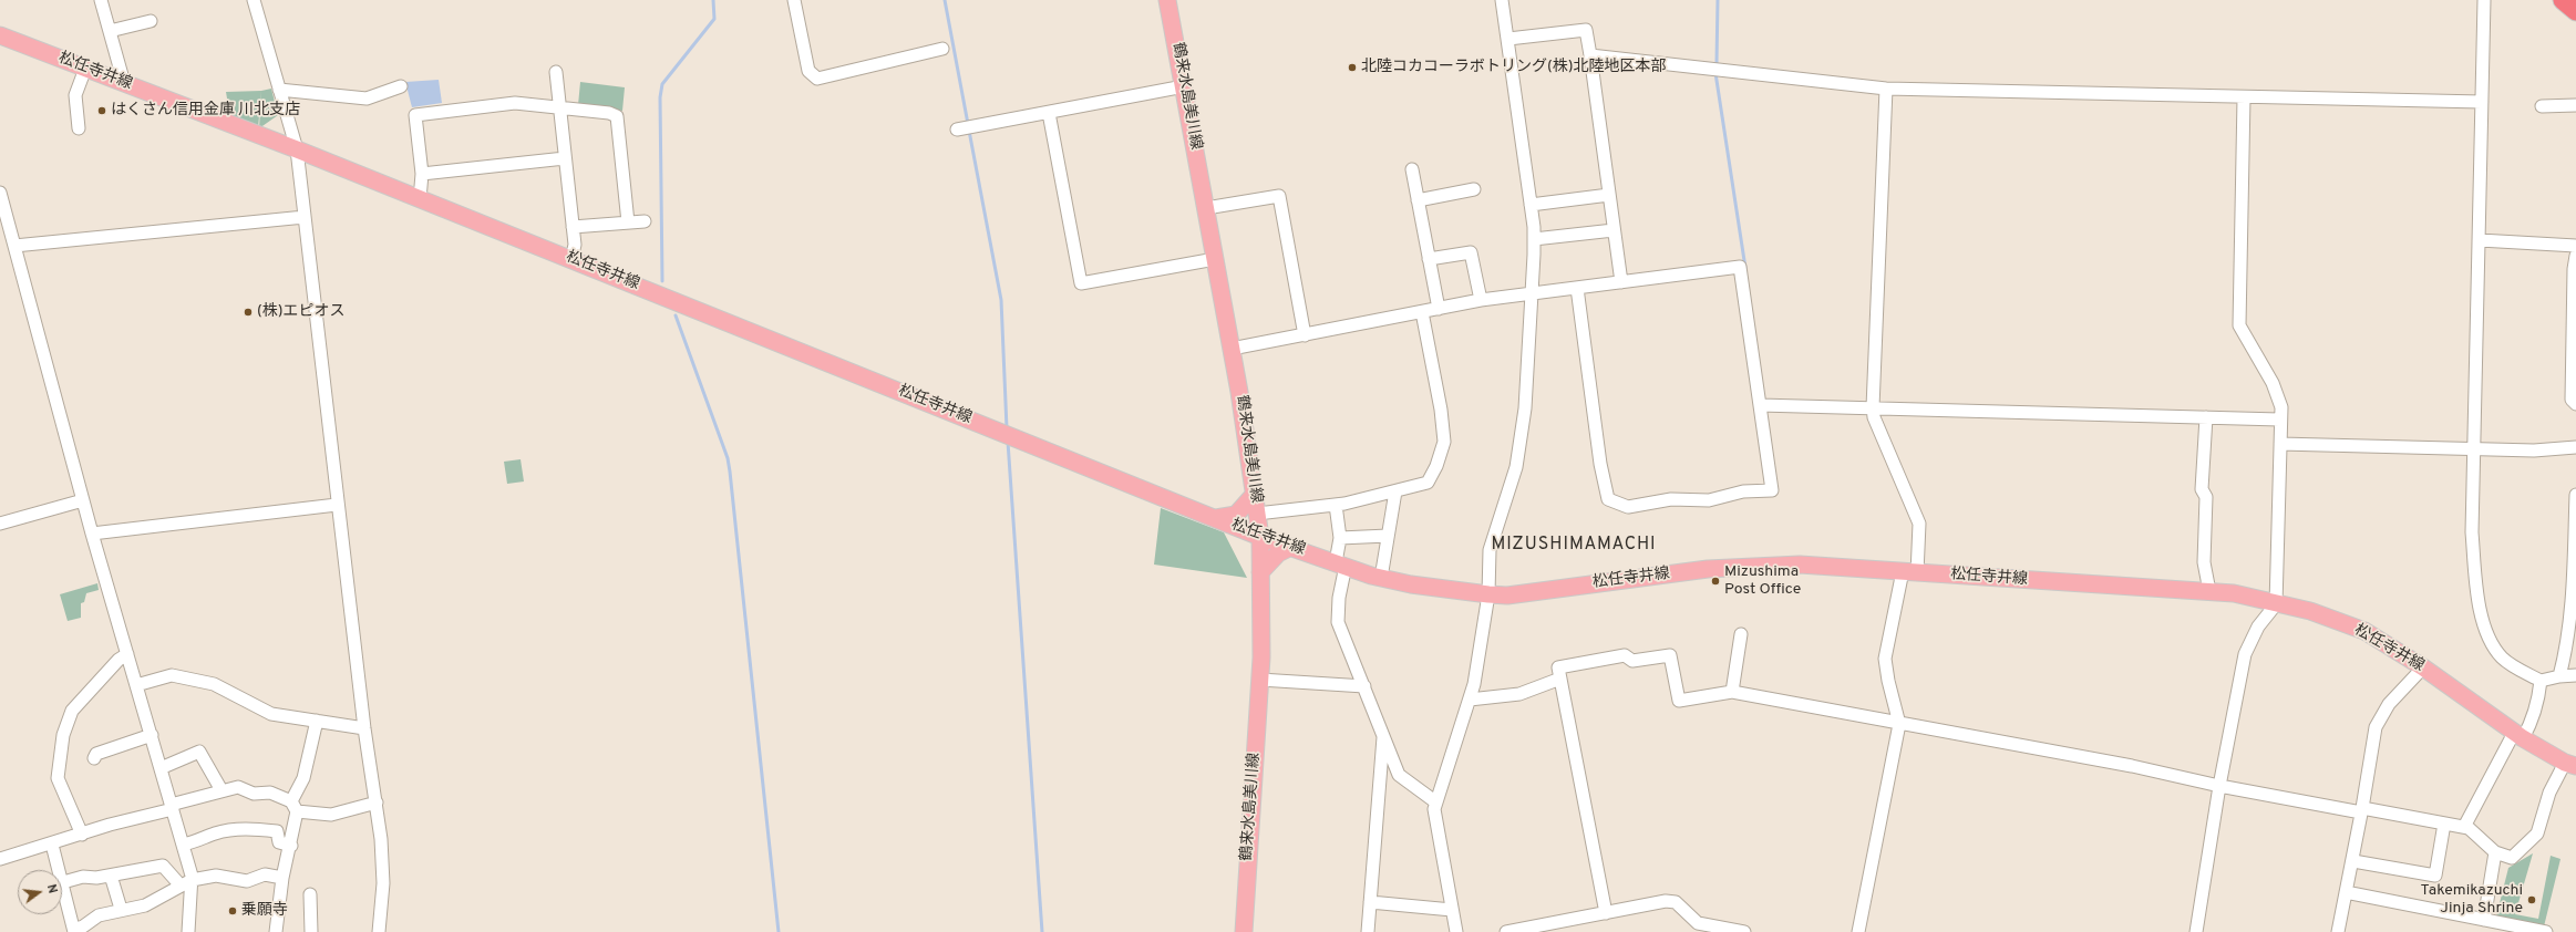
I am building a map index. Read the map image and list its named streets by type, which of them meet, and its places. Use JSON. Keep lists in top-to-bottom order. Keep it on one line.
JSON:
{"streets":{"main road":["松任寺井線","鶴来水島美川線"]},"crossings":[["松任寺井線","鶴来水島美川線"]],"districts":["MIZUSHIMAMACHI"],"places":["北陸コカコーラボトリング(株)北陸地区本部","はくさん信用金庫 川北支店","(株)エピオス","Mizushima Post Office","Takemikazuchi Jinja Shrine","乗願寺"],"north":"right"}
